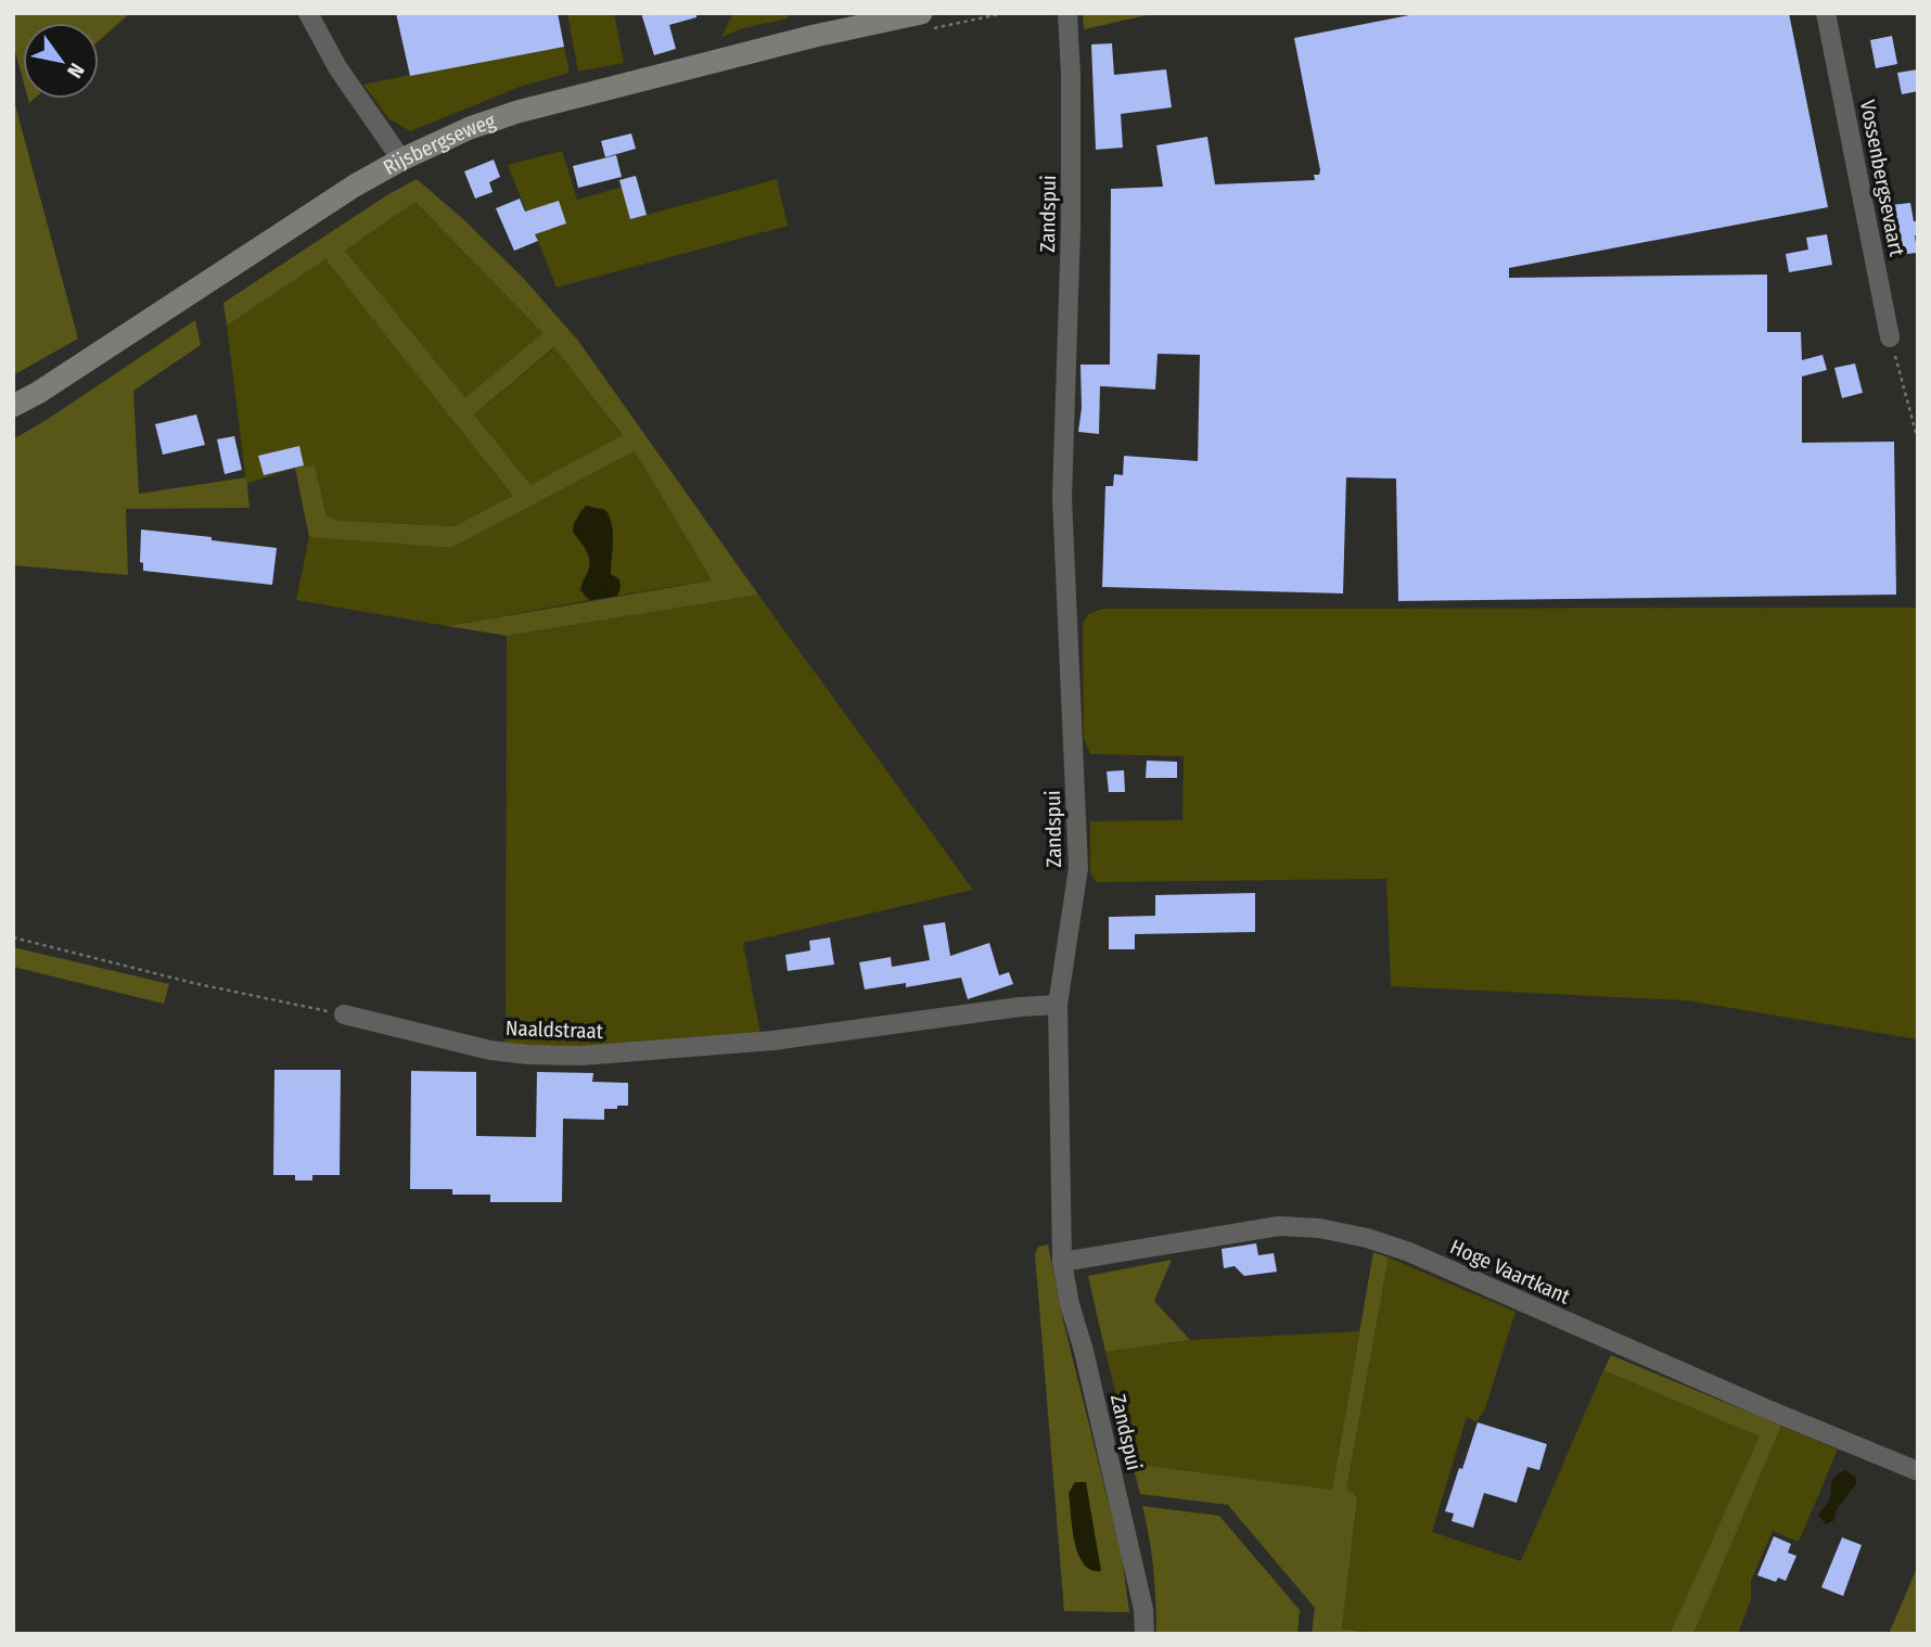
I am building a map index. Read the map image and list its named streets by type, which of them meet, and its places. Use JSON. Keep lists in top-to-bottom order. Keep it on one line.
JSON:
{"streets":{"main road":["Rijsbergseweg"],"street":["Vossenbergsevaart","Zandspui","Naaldstraat","Hoge Vaartkant"]},"crossings":[["Zandspui","Naaldstraat"],["Zandspui","Hoge Vaartkant"]],"north":"bottom right"}
